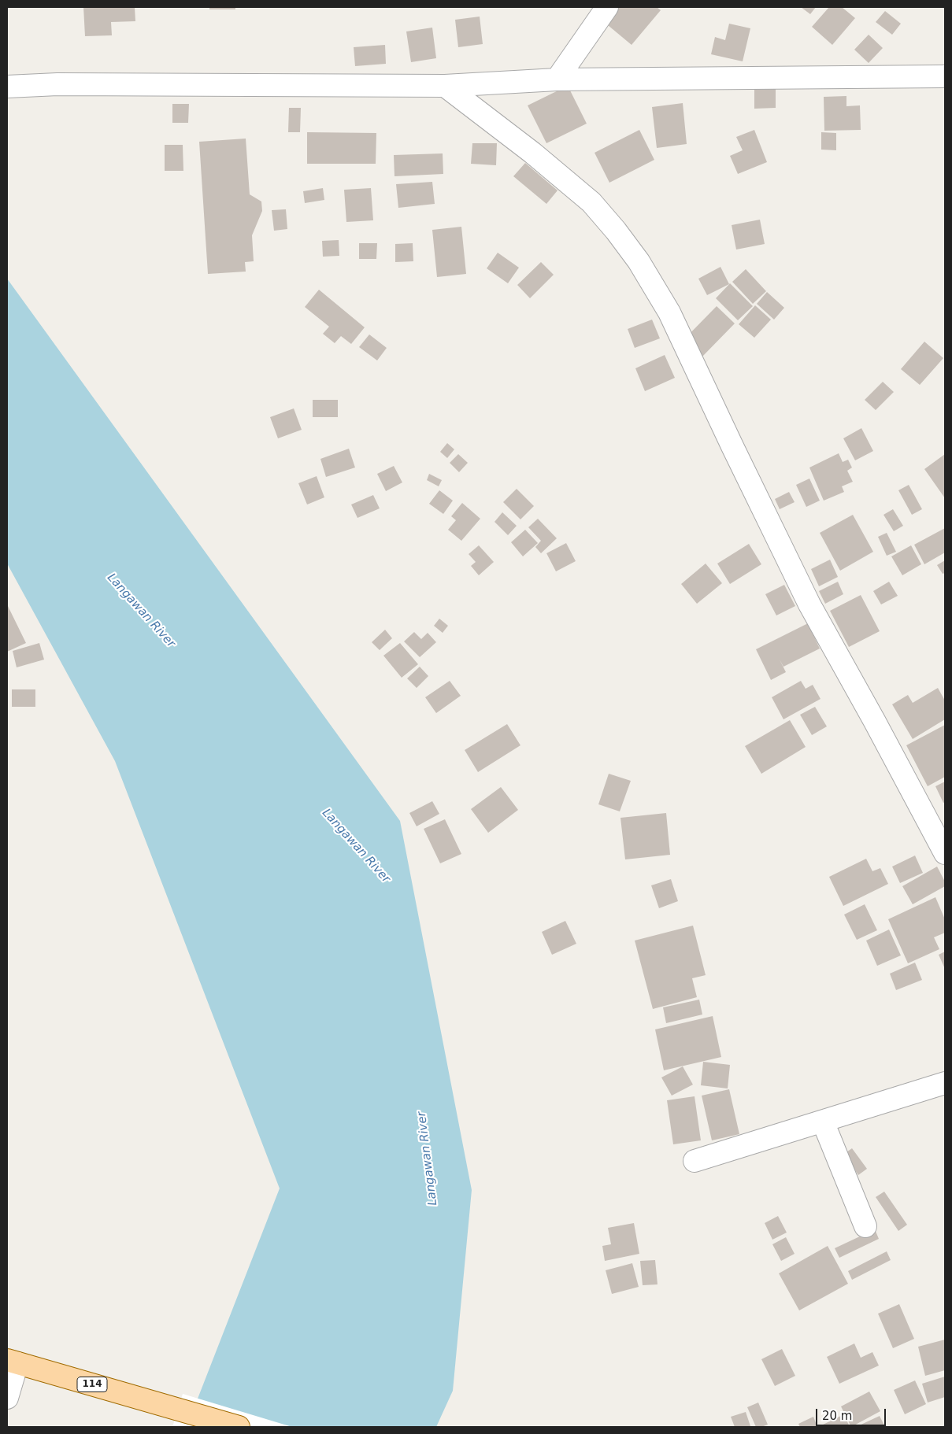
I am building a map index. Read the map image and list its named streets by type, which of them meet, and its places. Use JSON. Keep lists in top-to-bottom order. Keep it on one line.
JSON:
{"streets":{"main road":["114"]},"water":["Langawan River"],"scale_bar":"20 m"}
